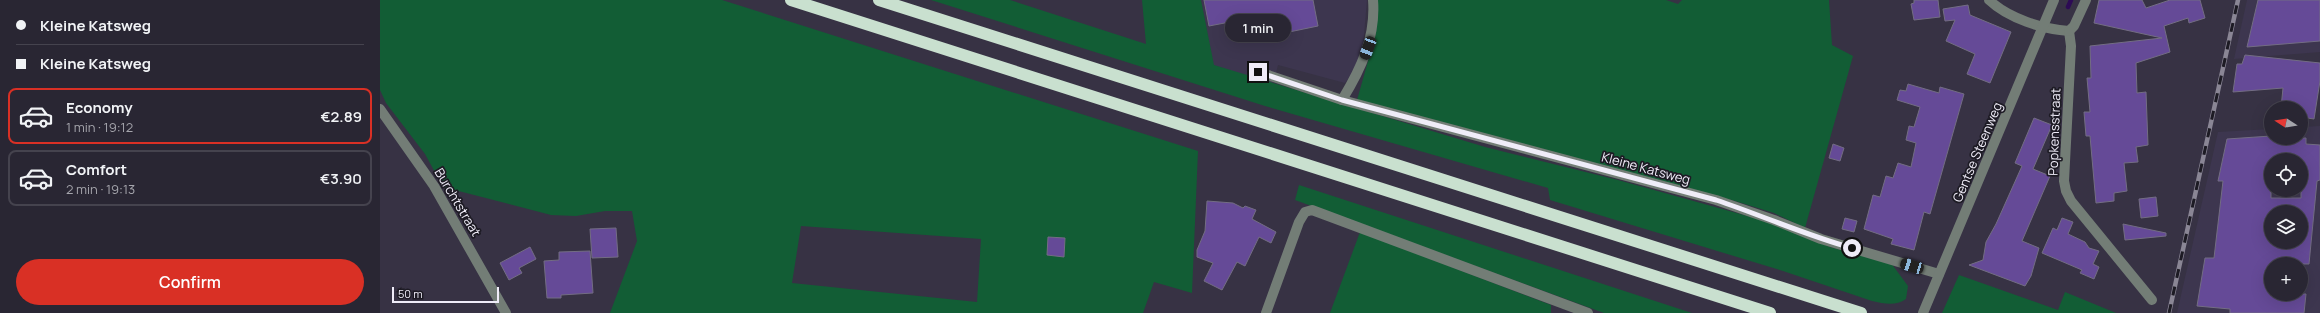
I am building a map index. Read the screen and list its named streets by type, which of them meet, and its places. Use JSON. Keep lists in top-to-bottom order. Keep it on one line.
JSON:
{"streets":{"street":["Popkensstraat","Gentse Steenweg","Kleine Katsweg","Burchtstraat"]},"crossings":[["Gentse Steenweg","Kleine Katsweg"]],"scale_bar":"50 m","north":"left","page":{"banner":["Kleine Katsweg","Kleine Katsweg"],"bubble":"1 min","list":[{"name":"Economy","note":"1 min · 19:12","value":"€2.89"},{"name":"Comfort","note":"2 min · 19:13","value":"€3.90"}],"map_buttons":"+","buttons":"Confirm","scale":"50 m"}}
